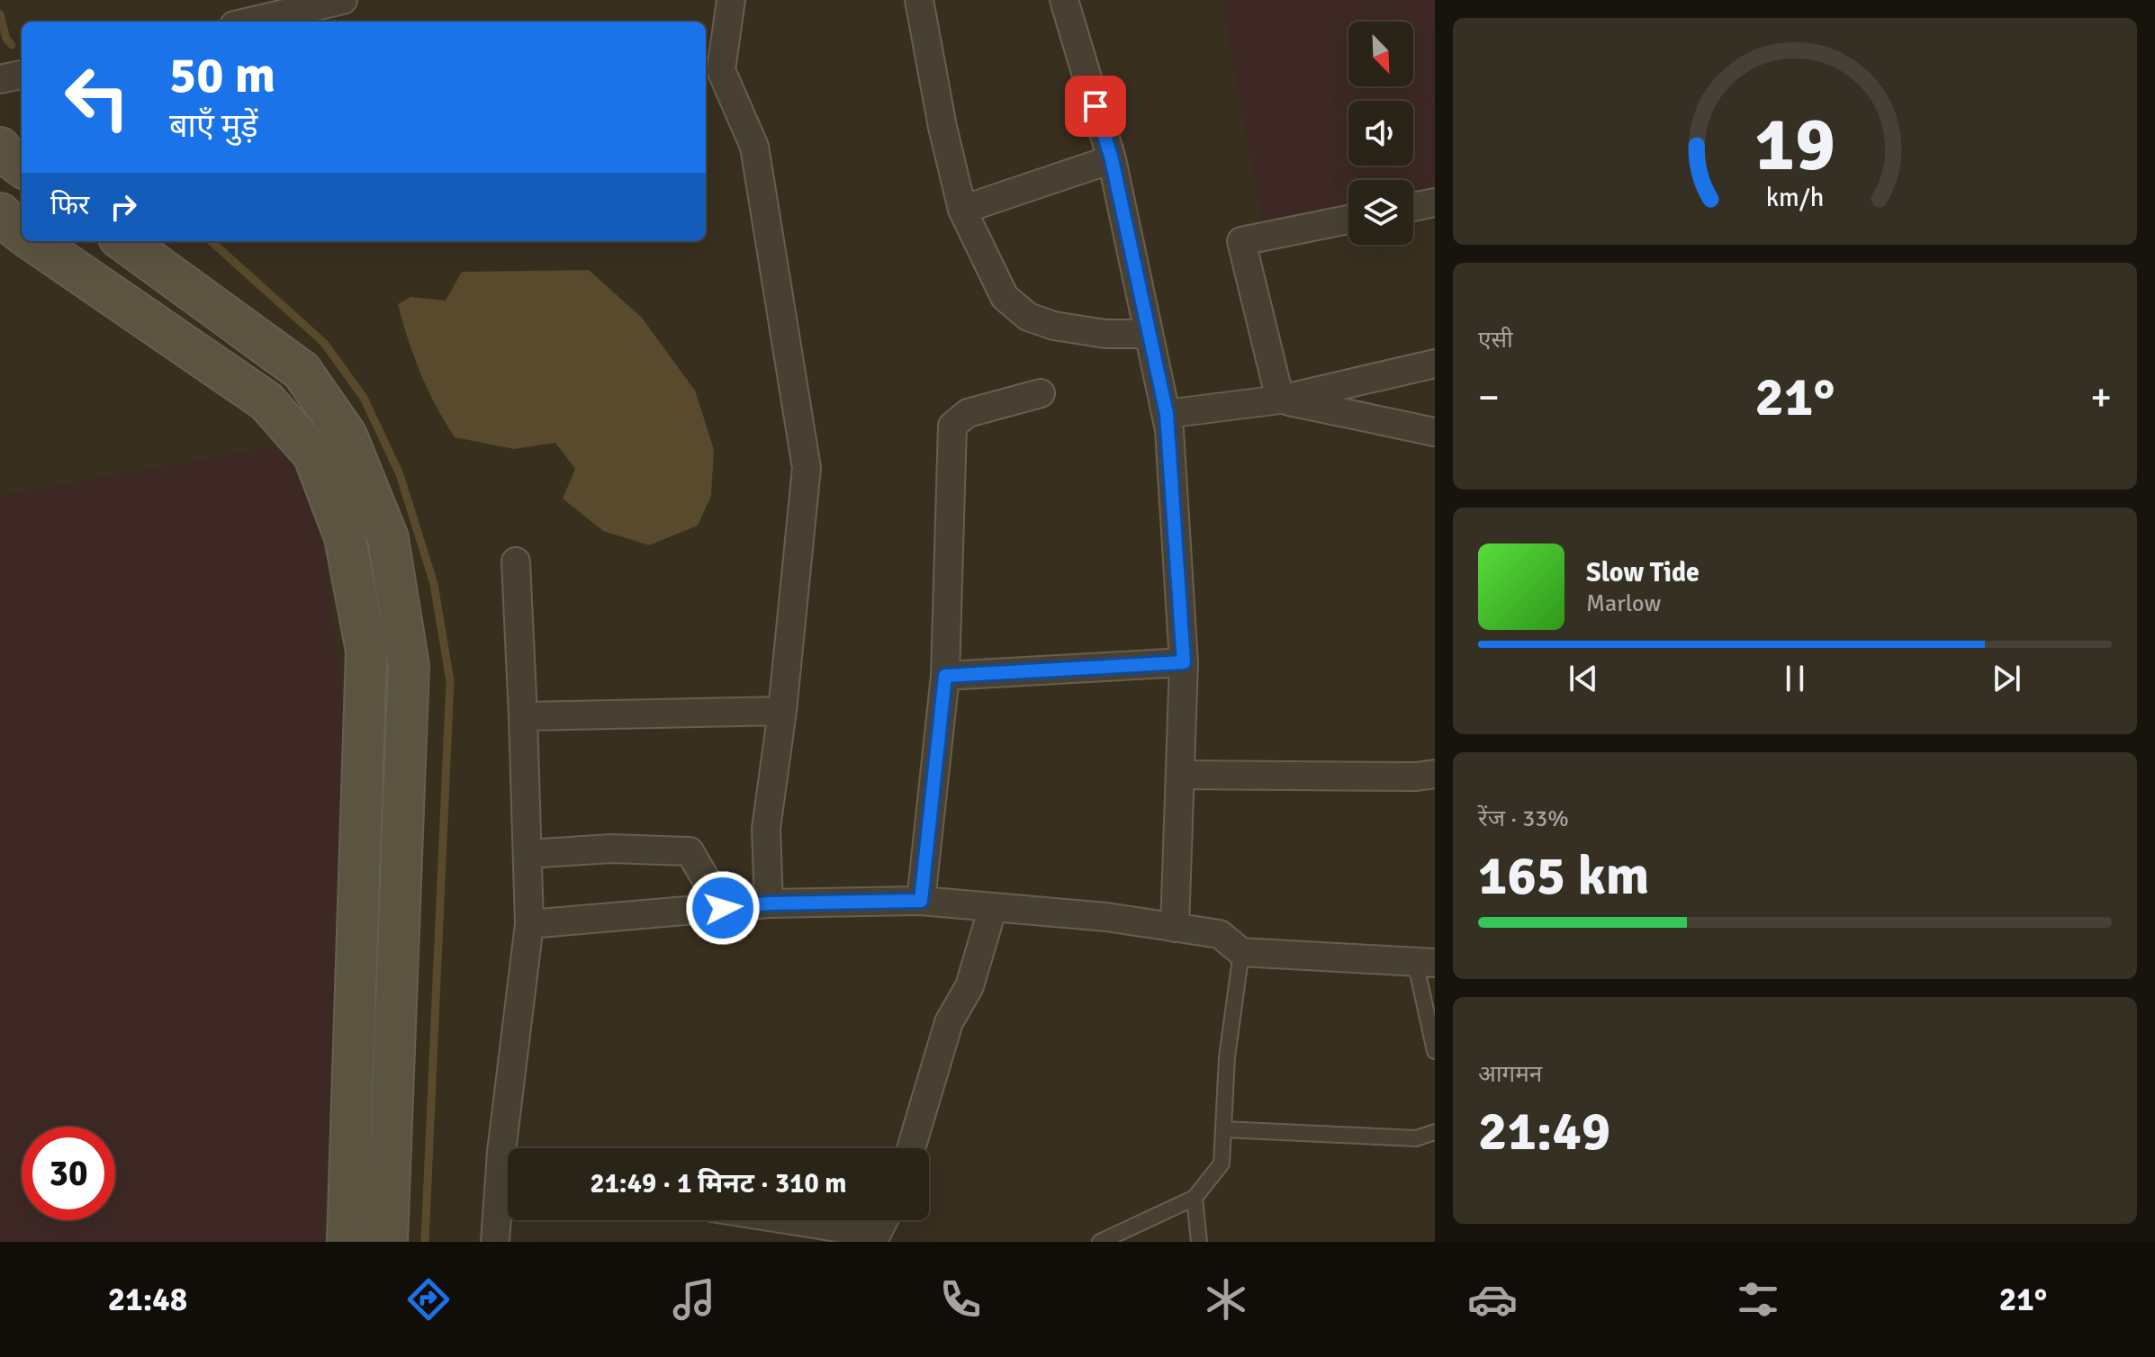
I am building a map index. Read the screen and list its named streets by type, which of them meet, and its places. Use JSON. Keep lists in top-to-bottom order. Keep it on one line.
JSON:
{"north":"bottom right","page":{"turn":["50 m","बाएँ मुड़ें"],"then":"फिर","tile":["एसी",["रेंज · 33%","165 km"],["आगमन","21:49"]],"heat":["−","21°","+"],"song":["Slow Tide","Marlow"],"limit":"30","trip":"21:49 · 1 मिनट · 310 m","tabs":["21:48","21°"],"gauge":["19","km/h"]}}
